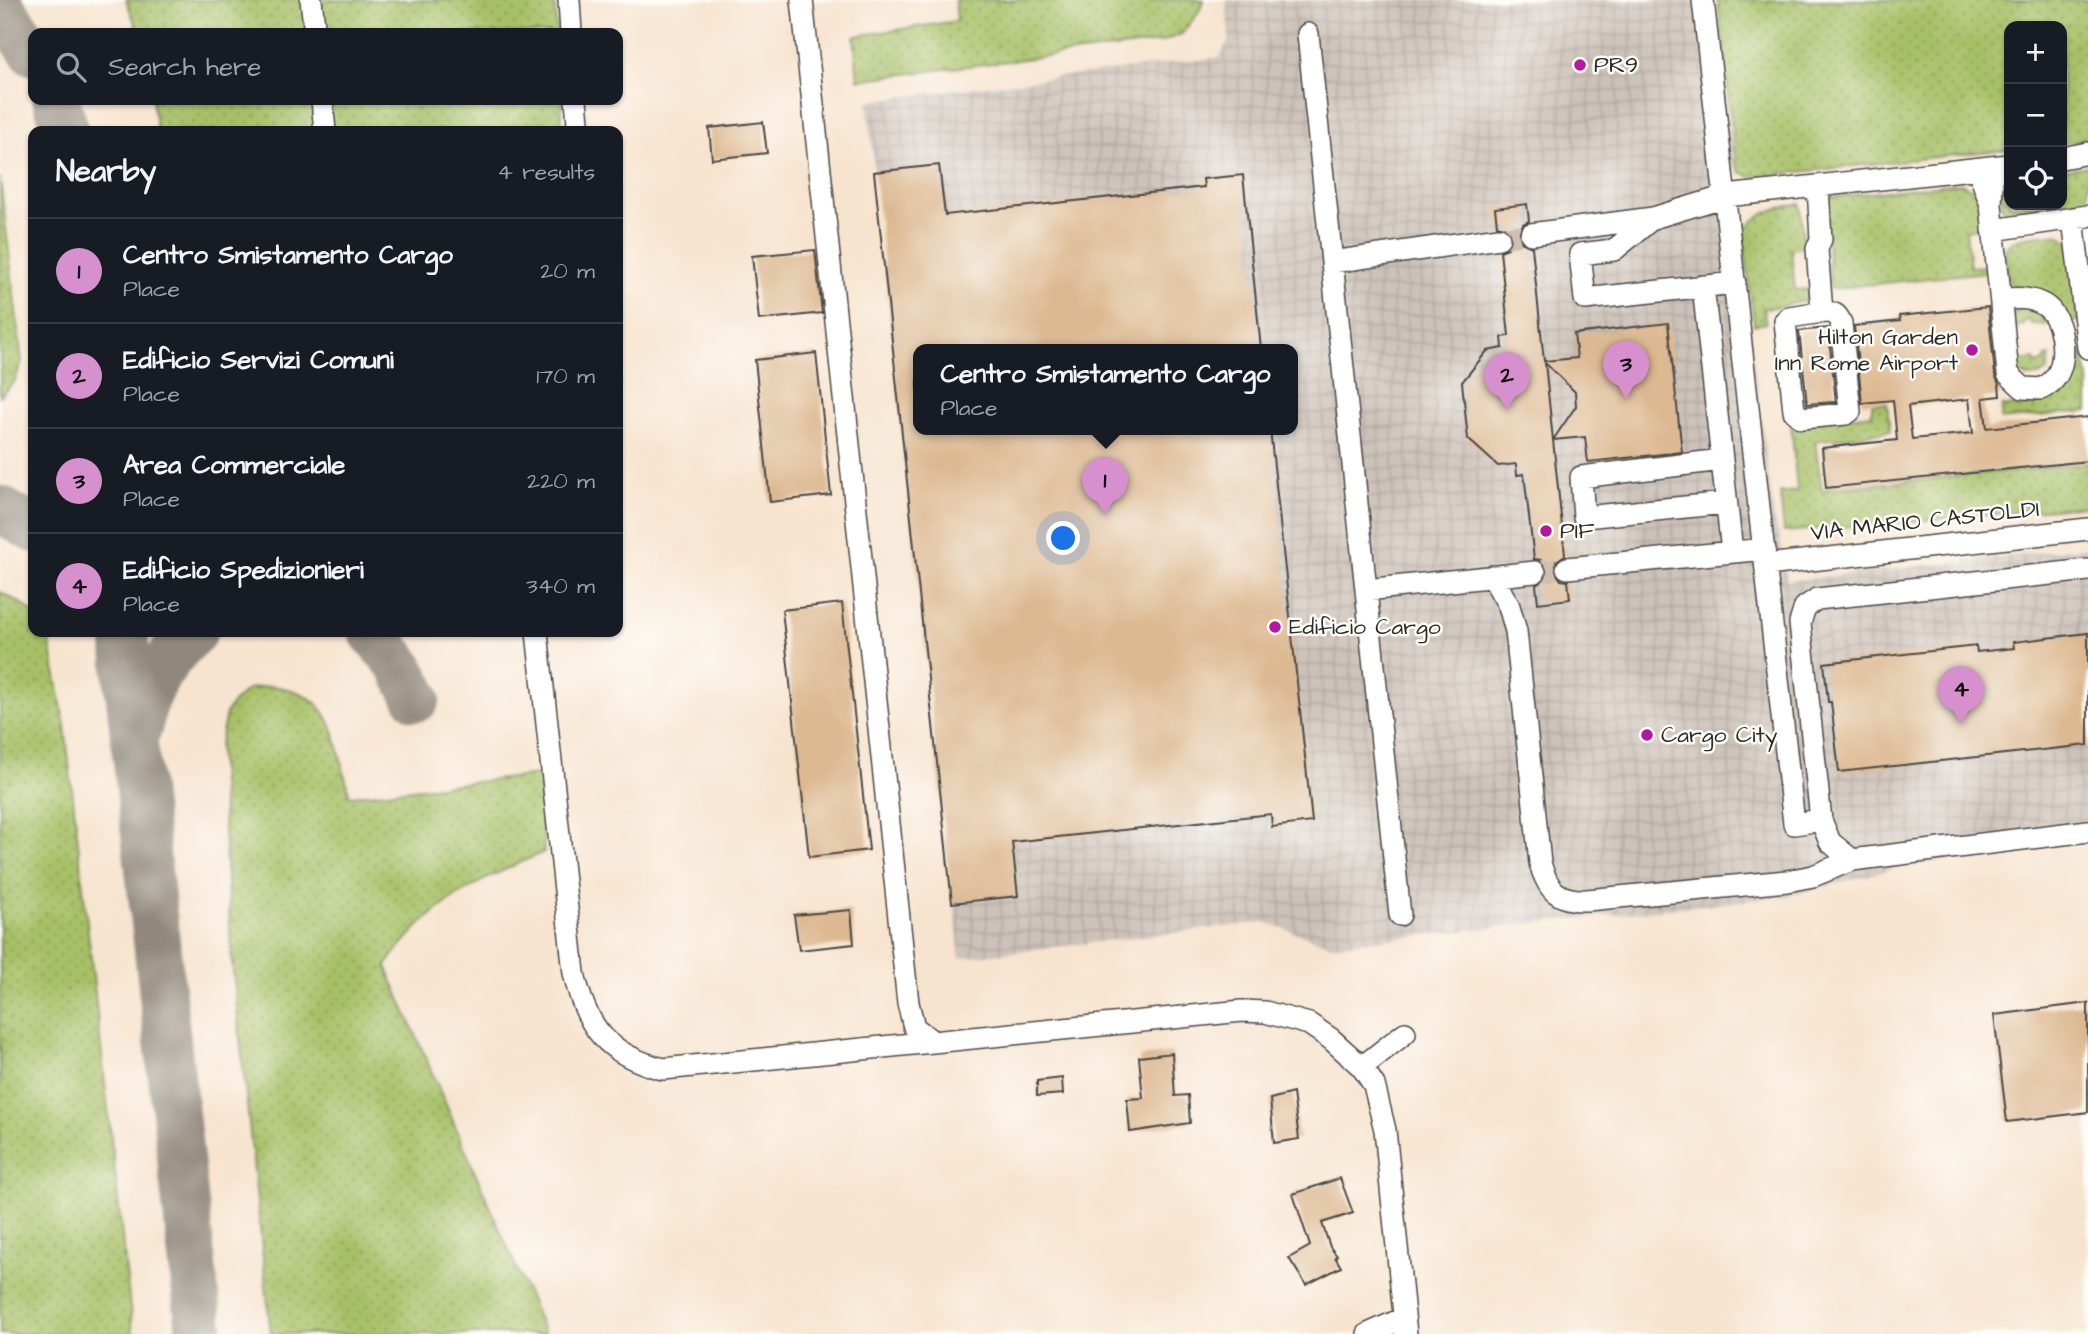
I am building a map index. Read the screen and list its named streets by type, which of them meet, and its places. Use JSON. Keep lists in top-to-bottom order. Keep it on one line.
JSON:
{"streets":{"street":["VIA MARIO CASTOLDI"]},"places":["PR9","Hilton Garden Inn Rome Airport","PIF","Edificio Cargo","Cargo City"],"page":{"map_buttons":["+","−"],"search":"Search here","heading":["Nearby","4 results"],"list":[{"mark":"1","name":"Centro Smistamento Cargo","note":"Place","value":"20 m"},{"mark":"2","name":"Edificio Servizi Comuni","note":"Place","value":"170 m"},{"mark":"3","name":"Area Commerciale","note":"Place","value":"220 m"},{"mark":"4","name":"Edificio Spedizionieri","note":"Place","value":"340 m"}],"pins":["3","2","1","4"],"popup":["Centro Smistamento Cargo","Place"]}}
